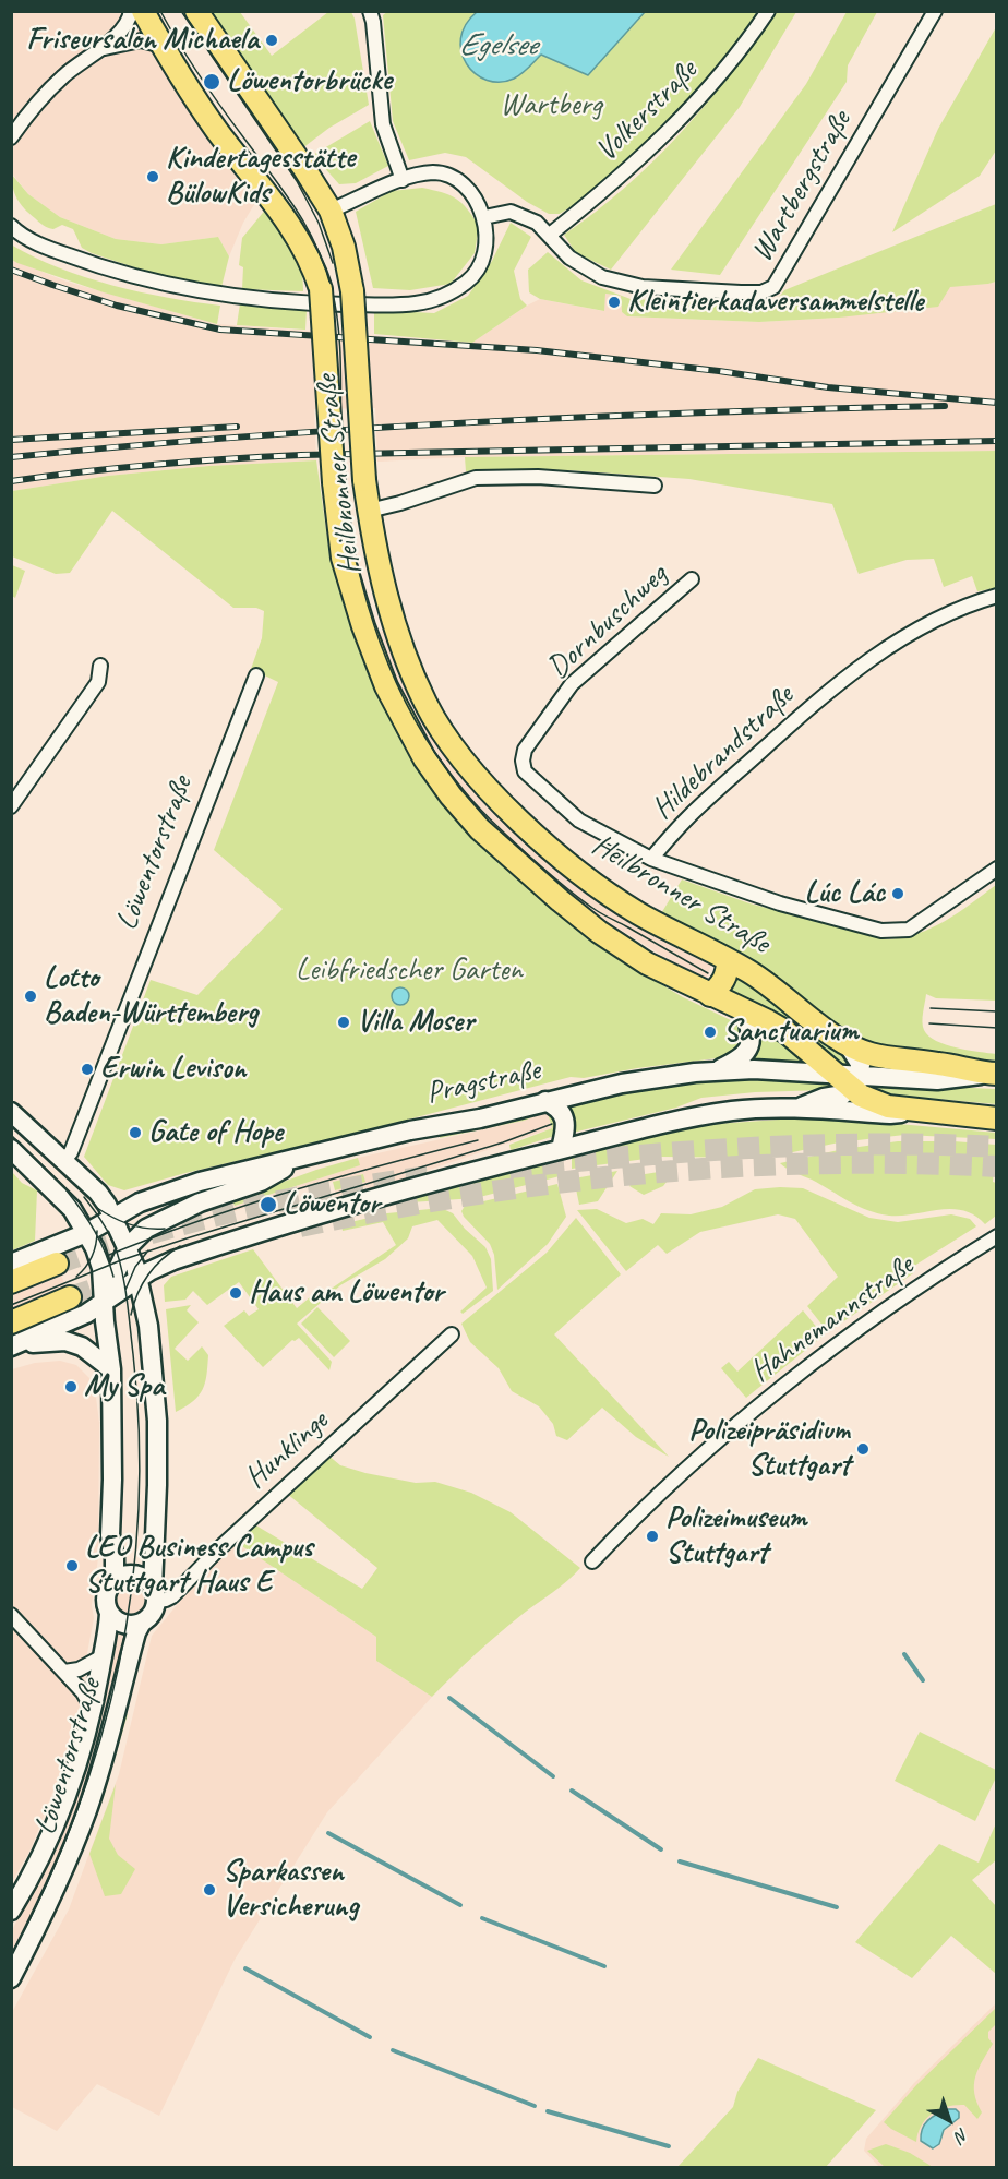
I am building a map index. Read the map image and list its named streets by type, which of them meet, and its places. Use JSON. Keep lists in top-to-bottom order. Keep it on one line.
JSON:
{"streets":{"main road":["Heilbronner Straße","Löwentorstraße","Pragstraße"],"street":["Volkerstraße","Wartbergstraße","Dornbuschweg","Hildebrandstraße","Hahnemannstraße","Hunklinge"]},"crossings":[["Volkerstraße","Wartbergstraße"],["Heilbronner Straße","Pragstraße"],["Dornbuschweg","Hildebrandstraße"],["Löwentorstraße","Pragstraße"],["Löwentorstraße","Hunklinge"]],"water":["Egelsee"],"parks":["Wartberg","Leibfriedscher Garten"],"places":["Friseursalon Michaela","Löwentorbrücke","Kindertagesstätte BülowKids","Kleintierkadaversammelstelle","Lúc Lác","Lotto Baden-Württemberg","Villa Moser","Sanctuarium","Erwin Levison","Gate of Hope","Löwentor","Haus am Löwentor","My Spa","Polizeipräsidium Stuttgart","Polizeimuseum Stuttgart","LEO Business Campus Stuttgart Haus E","Sparkassen Versicherung"],"north":"bottom right"}
